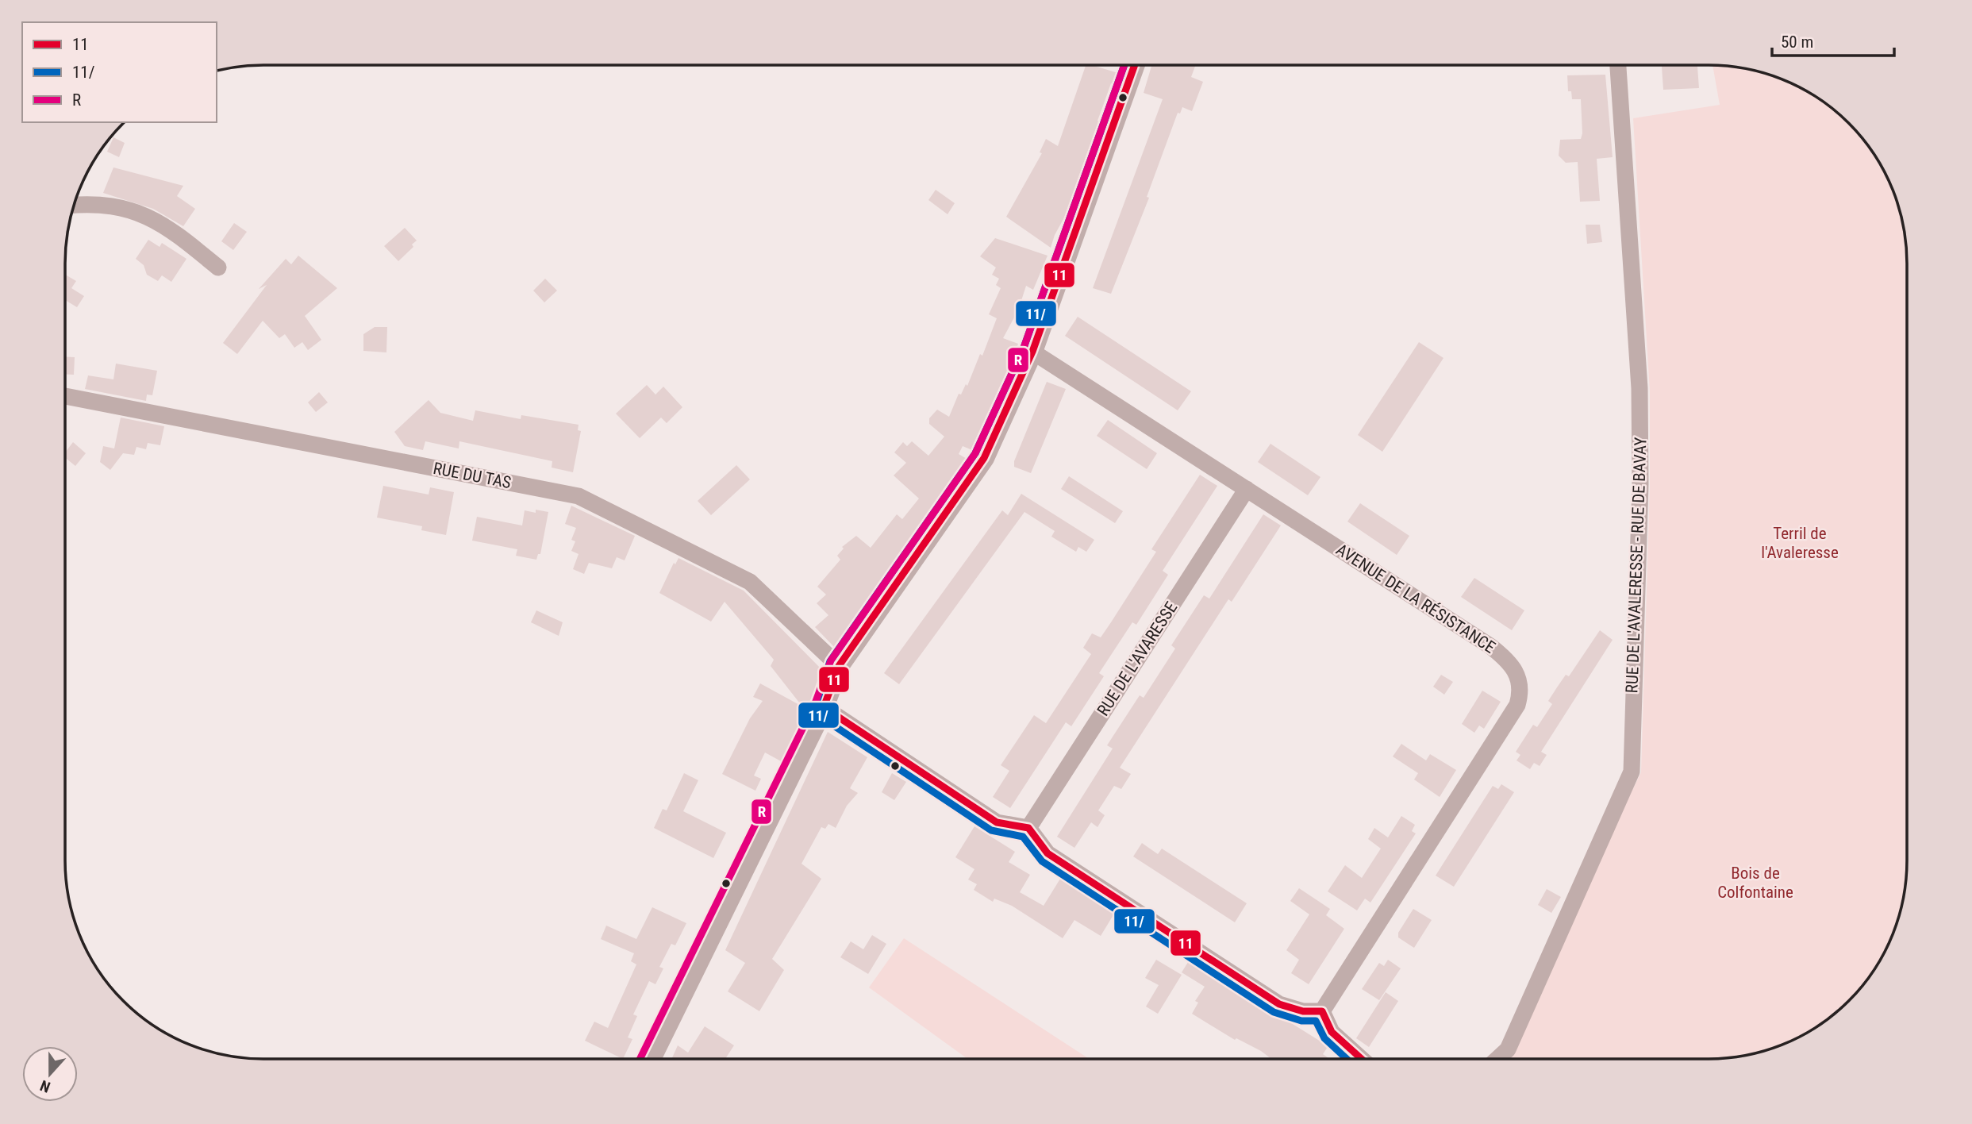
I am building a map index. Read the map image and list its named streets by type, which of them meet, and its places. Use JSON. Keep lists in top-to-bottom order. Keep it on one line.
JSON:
{"streets":{"street":["RUE DU TAS","RUE DE L'AVALERESSE - RUE DE BAVAY","AVENUE DE LA RÉSISTANCE","RUE DE L'AVARESSE"]},"crossings":[["AVENUE DE LA RÉSISTANCE","RUE DE L'AVARESSE"]],"parks":["Terril de l'Avaleresse","Bois de Colfontaine"],"lines":["transit line 11","transit line 11/","transit line R"],"legend":["11","11/","R"],"scale_bar":"50 m","north":"bottom"}
